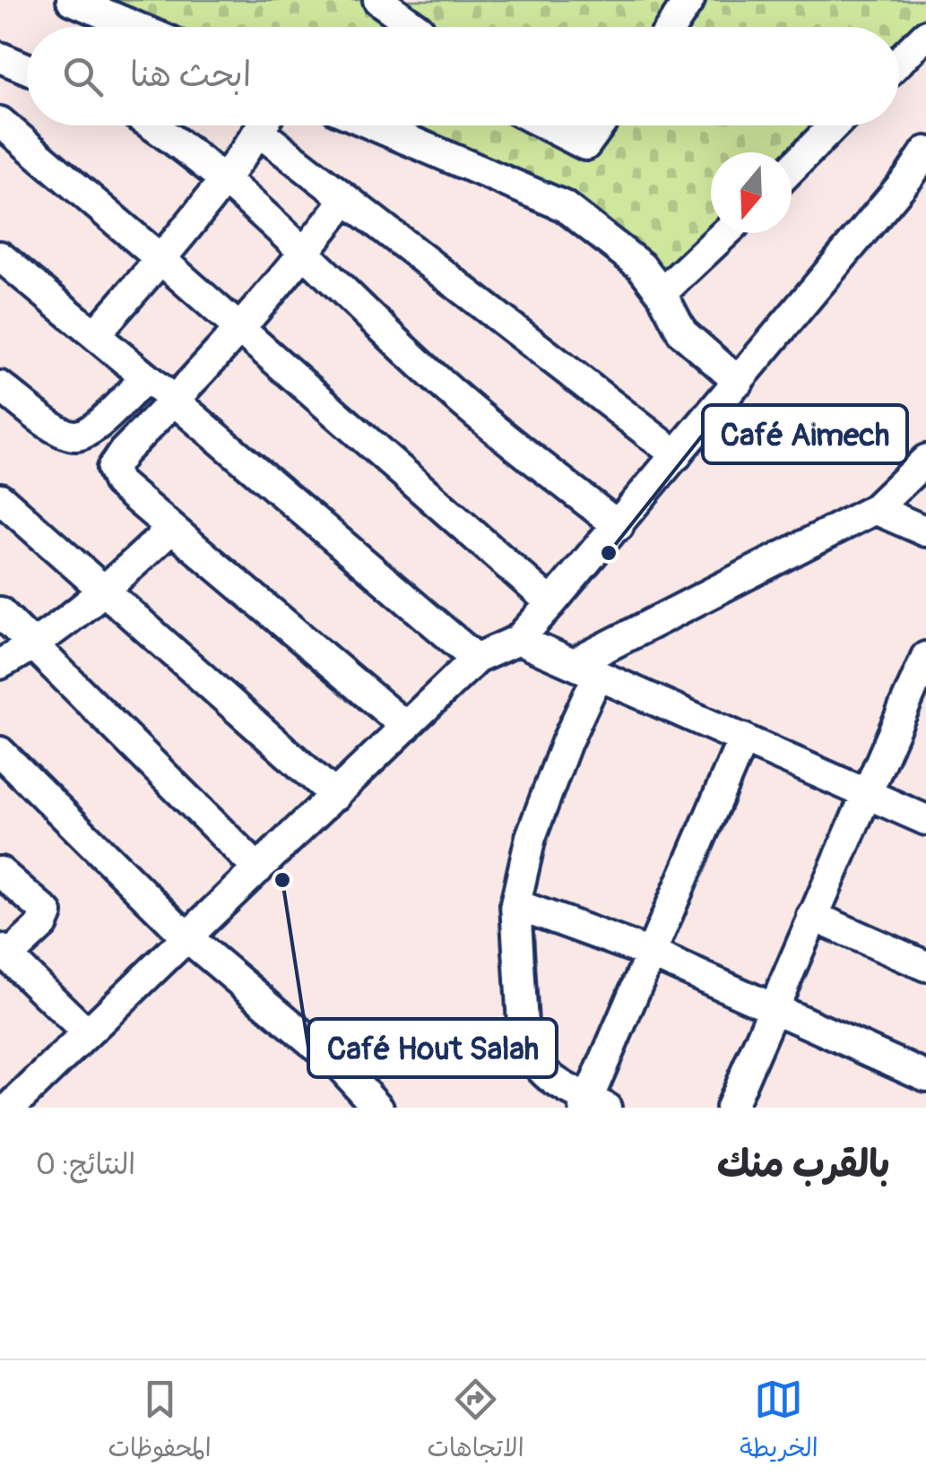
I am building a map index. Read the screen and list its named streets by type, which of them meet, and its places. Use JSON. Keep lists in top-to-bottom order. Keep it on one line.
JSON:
{"places":["Café Aimech","Café Hout Salah"],"north":"bottom","page":{"search":"ابحث هنا","heading":["بالقرب منك","النتائج: 0"],"nav":["الخريطة","الاتجاهات","المحفوظات"]}}
